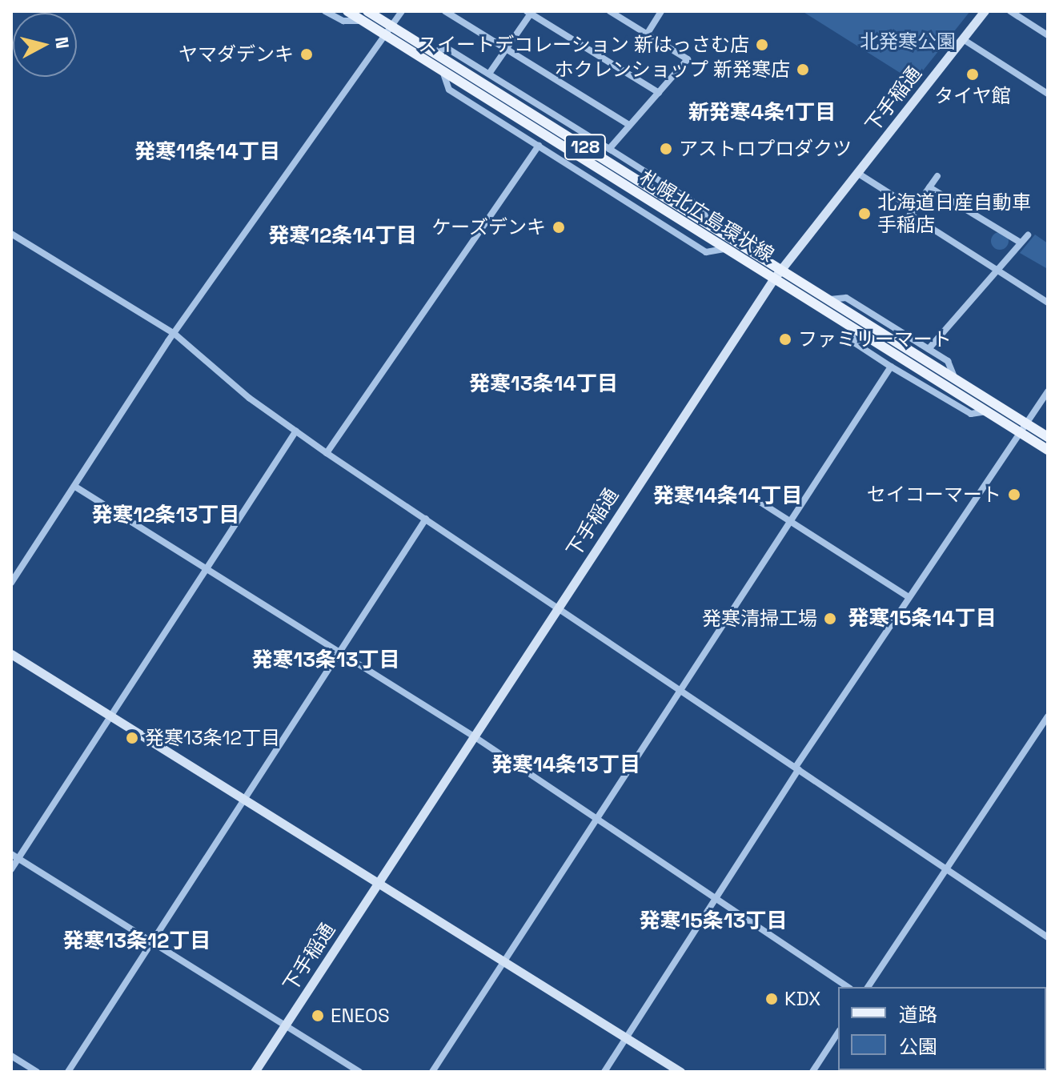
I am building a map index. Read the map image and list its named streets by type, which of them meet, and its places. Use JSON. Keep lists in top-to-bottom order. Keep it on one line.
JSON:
{"streets":{"main road":["下手稲通","128","札幌北広島環状線"]},"crossings":[["下手稲通","札幌北広島環状線"]],"districts":["新発寒4条1丁目","発寒11条14丁目","発寒12条14丁目","発寒13条14丁目","発寒14条14丁目","発寒12条13丁目","発寒15条14丁目","発寒13条13丁目","発寒14条13丁目","発寒15条13丁目","発寒13条12丁目"],"parks":["北発寒公園"],"places":["スイートデコレーション 新はっさむ店","ヤマダデンキ","ホクレンショップ 新発寒店","タイヤ館","アストロプロダクツ","北海道日産自動車 手稲店","ケーズデンキ","ファミリーマート","セイコーマート","発寒清掃工場","発寒13条12丁目","KDX","ENEOS"],"legend":["道路","公園"],"north":"right"}
